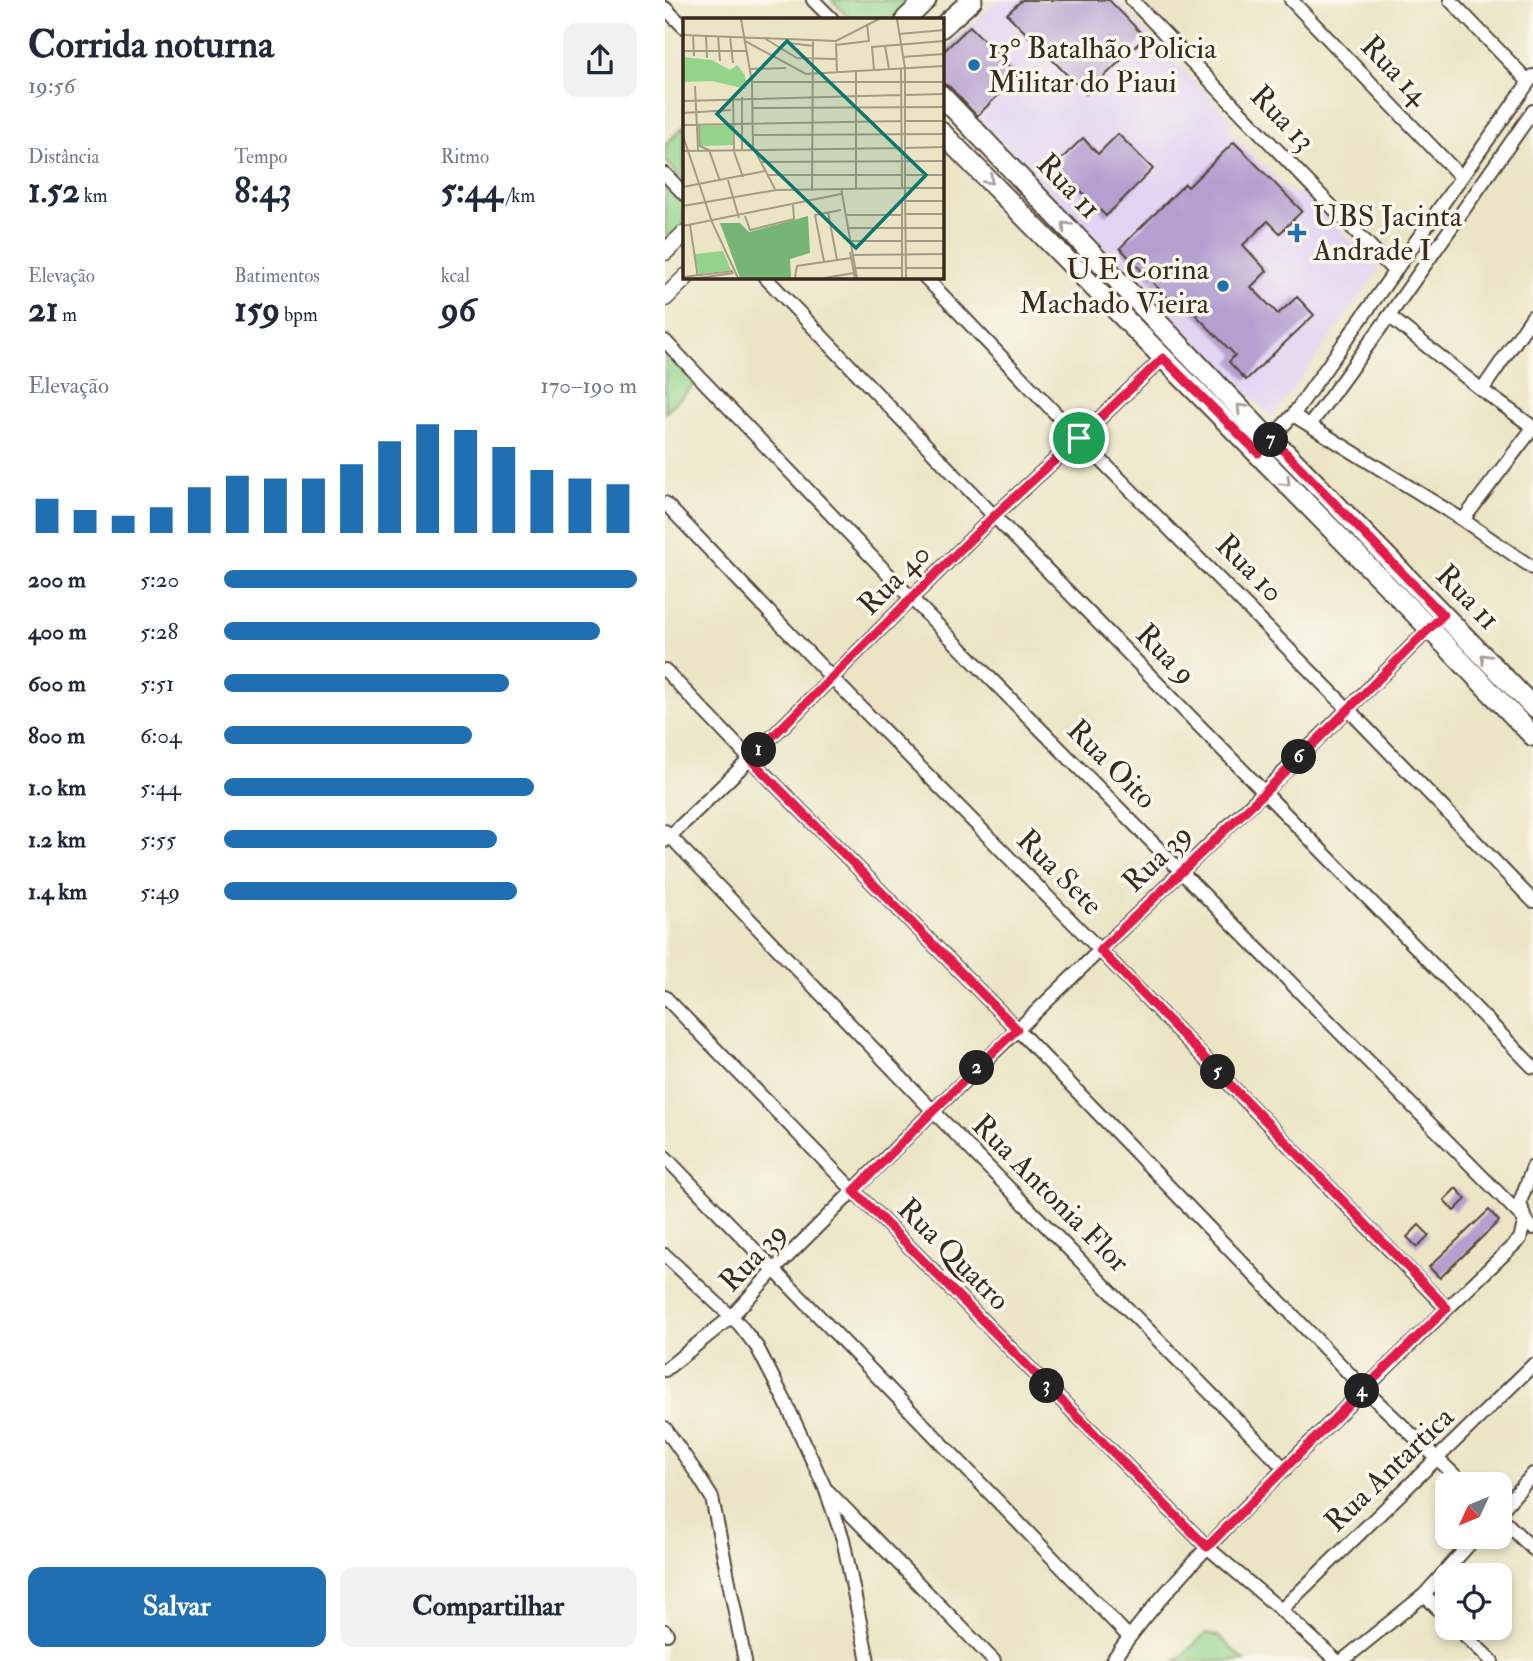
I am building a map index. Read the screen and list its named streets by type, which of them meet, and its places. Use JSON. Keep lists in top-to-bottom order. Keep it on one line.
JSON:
{"streets":{"main road":["Rua 11"],"street":["Rua 14","Rua 13","Rua 10","Rua 40","Rua 9","Rua Oito","Rua 39","Rua Sete","Rua Antonia Flor","Rua Quatro","Rua Antartica"]},"crossings":[["Rua 11","Rua 40"],["Rua 11","Rua 39"],["Rua 10","Rua 40"],["Rua 10","Rua 39"],["Rua 40","Rua 9"],["Rua 40","Rua Oito"],["Rua 40","Rua Sete"],["Rua 40","Rua Antonia Flor"],["Rua 9","Rua 39"],["Rua Oito","Rua 39"],["Rua 39","Rua Sete"],["Rua 39","Rua Antonia Flor"],["Rua 39","Rua Quatro"],["Rua Quatro","Rua Antartica"]],"places":{"other":["13° Batalhão Policia Militar do Piaui","U E Corina Machado Vieira"],"health":["UBS Jacinta Andrade I"]},"north":"bottom left","page":{"heading":["Corrida noturna","19:56"],"stats":[["Distância","1.52 km"],["Tempo","8:43"],["Ritmo","5:44 /km"],["Elevação","21 m"],["Batimentos","159 bpm"],["kcal","96"]],"chart":["Elevação","170–190 m"],"pins":["7","1","6","2","5","3","4"],"list":[{"name":"200 m","note":"5:20"},{"name":"400 m","note":"5:28"},{"name":"600 m","note":"5:51"},{"name":"800 m","note":"6:04"},{"name":"1.0 km","note":"5:44"},{"name":"1.2 km","note":"5:55"},{"name":"1.4 km","note":"5:49"}],"buttons":["Salvar","Compartilhar"]}}
